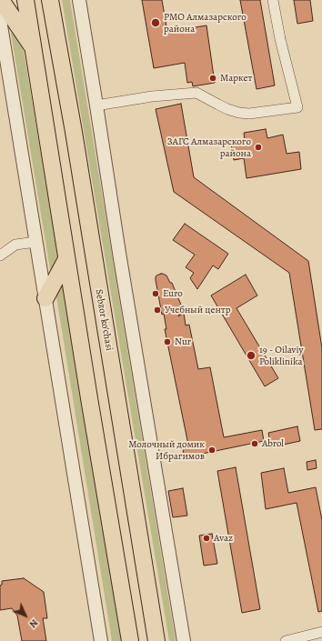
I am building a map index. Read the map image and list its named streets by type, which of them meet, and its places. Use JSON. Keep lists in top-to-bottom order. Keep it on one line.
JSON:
{"streets":{"main road":["Sebzor ko‘chasi"]},"places":["РМО Алмазарского района","Маркет","ЗАГС Алмазарского района","Euro","Учебный центр","Nur","19 - Oilaviy Poliklinika","Abrol","Молочный домик Ибрагимов","Avaz"],"north":"bottom right"}
